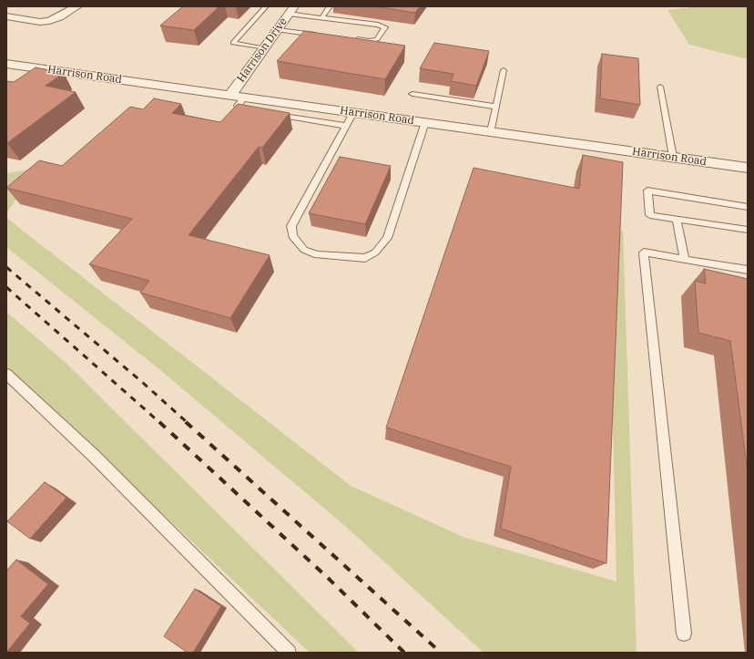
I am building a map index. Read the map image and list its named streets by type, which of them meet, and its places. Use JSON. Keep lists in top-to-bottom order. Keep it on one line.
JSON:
{"streets":{"street":["Harrison Drive","Harrison Road"]},"crossings":[["Harrison Drive","Harrison Road"]]}
